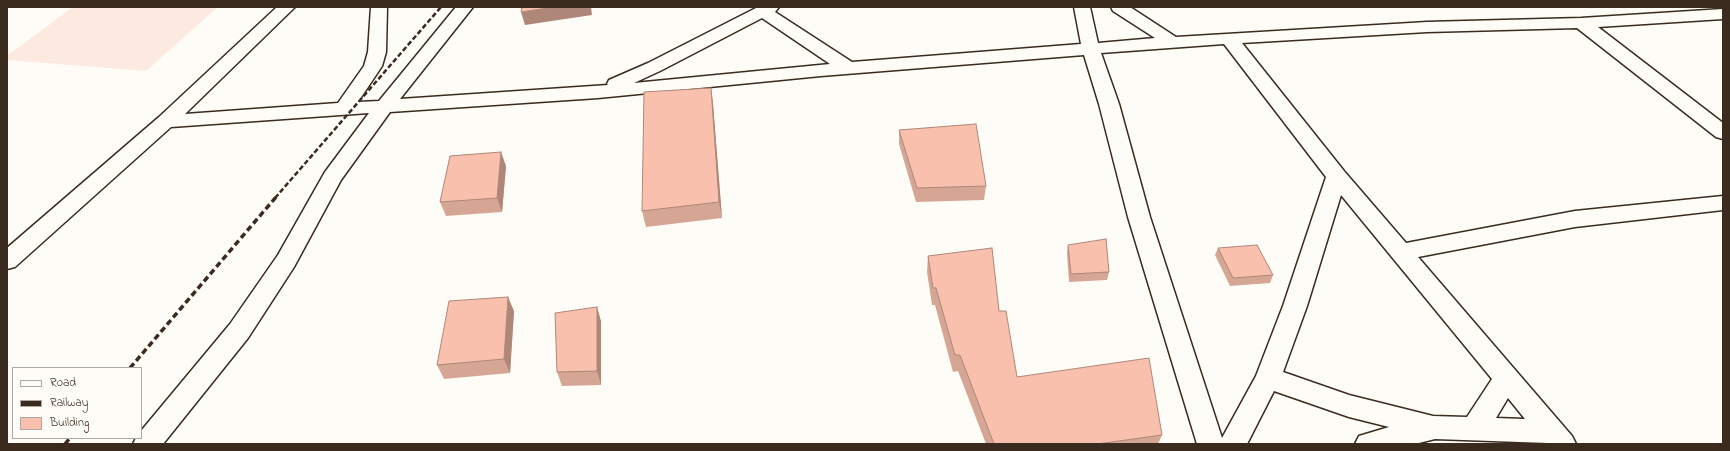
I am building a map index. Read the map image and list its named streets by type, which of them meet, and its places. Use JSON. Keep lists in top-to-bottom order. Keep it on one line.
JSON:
{"legend":["Road","Railway","Building"]}
